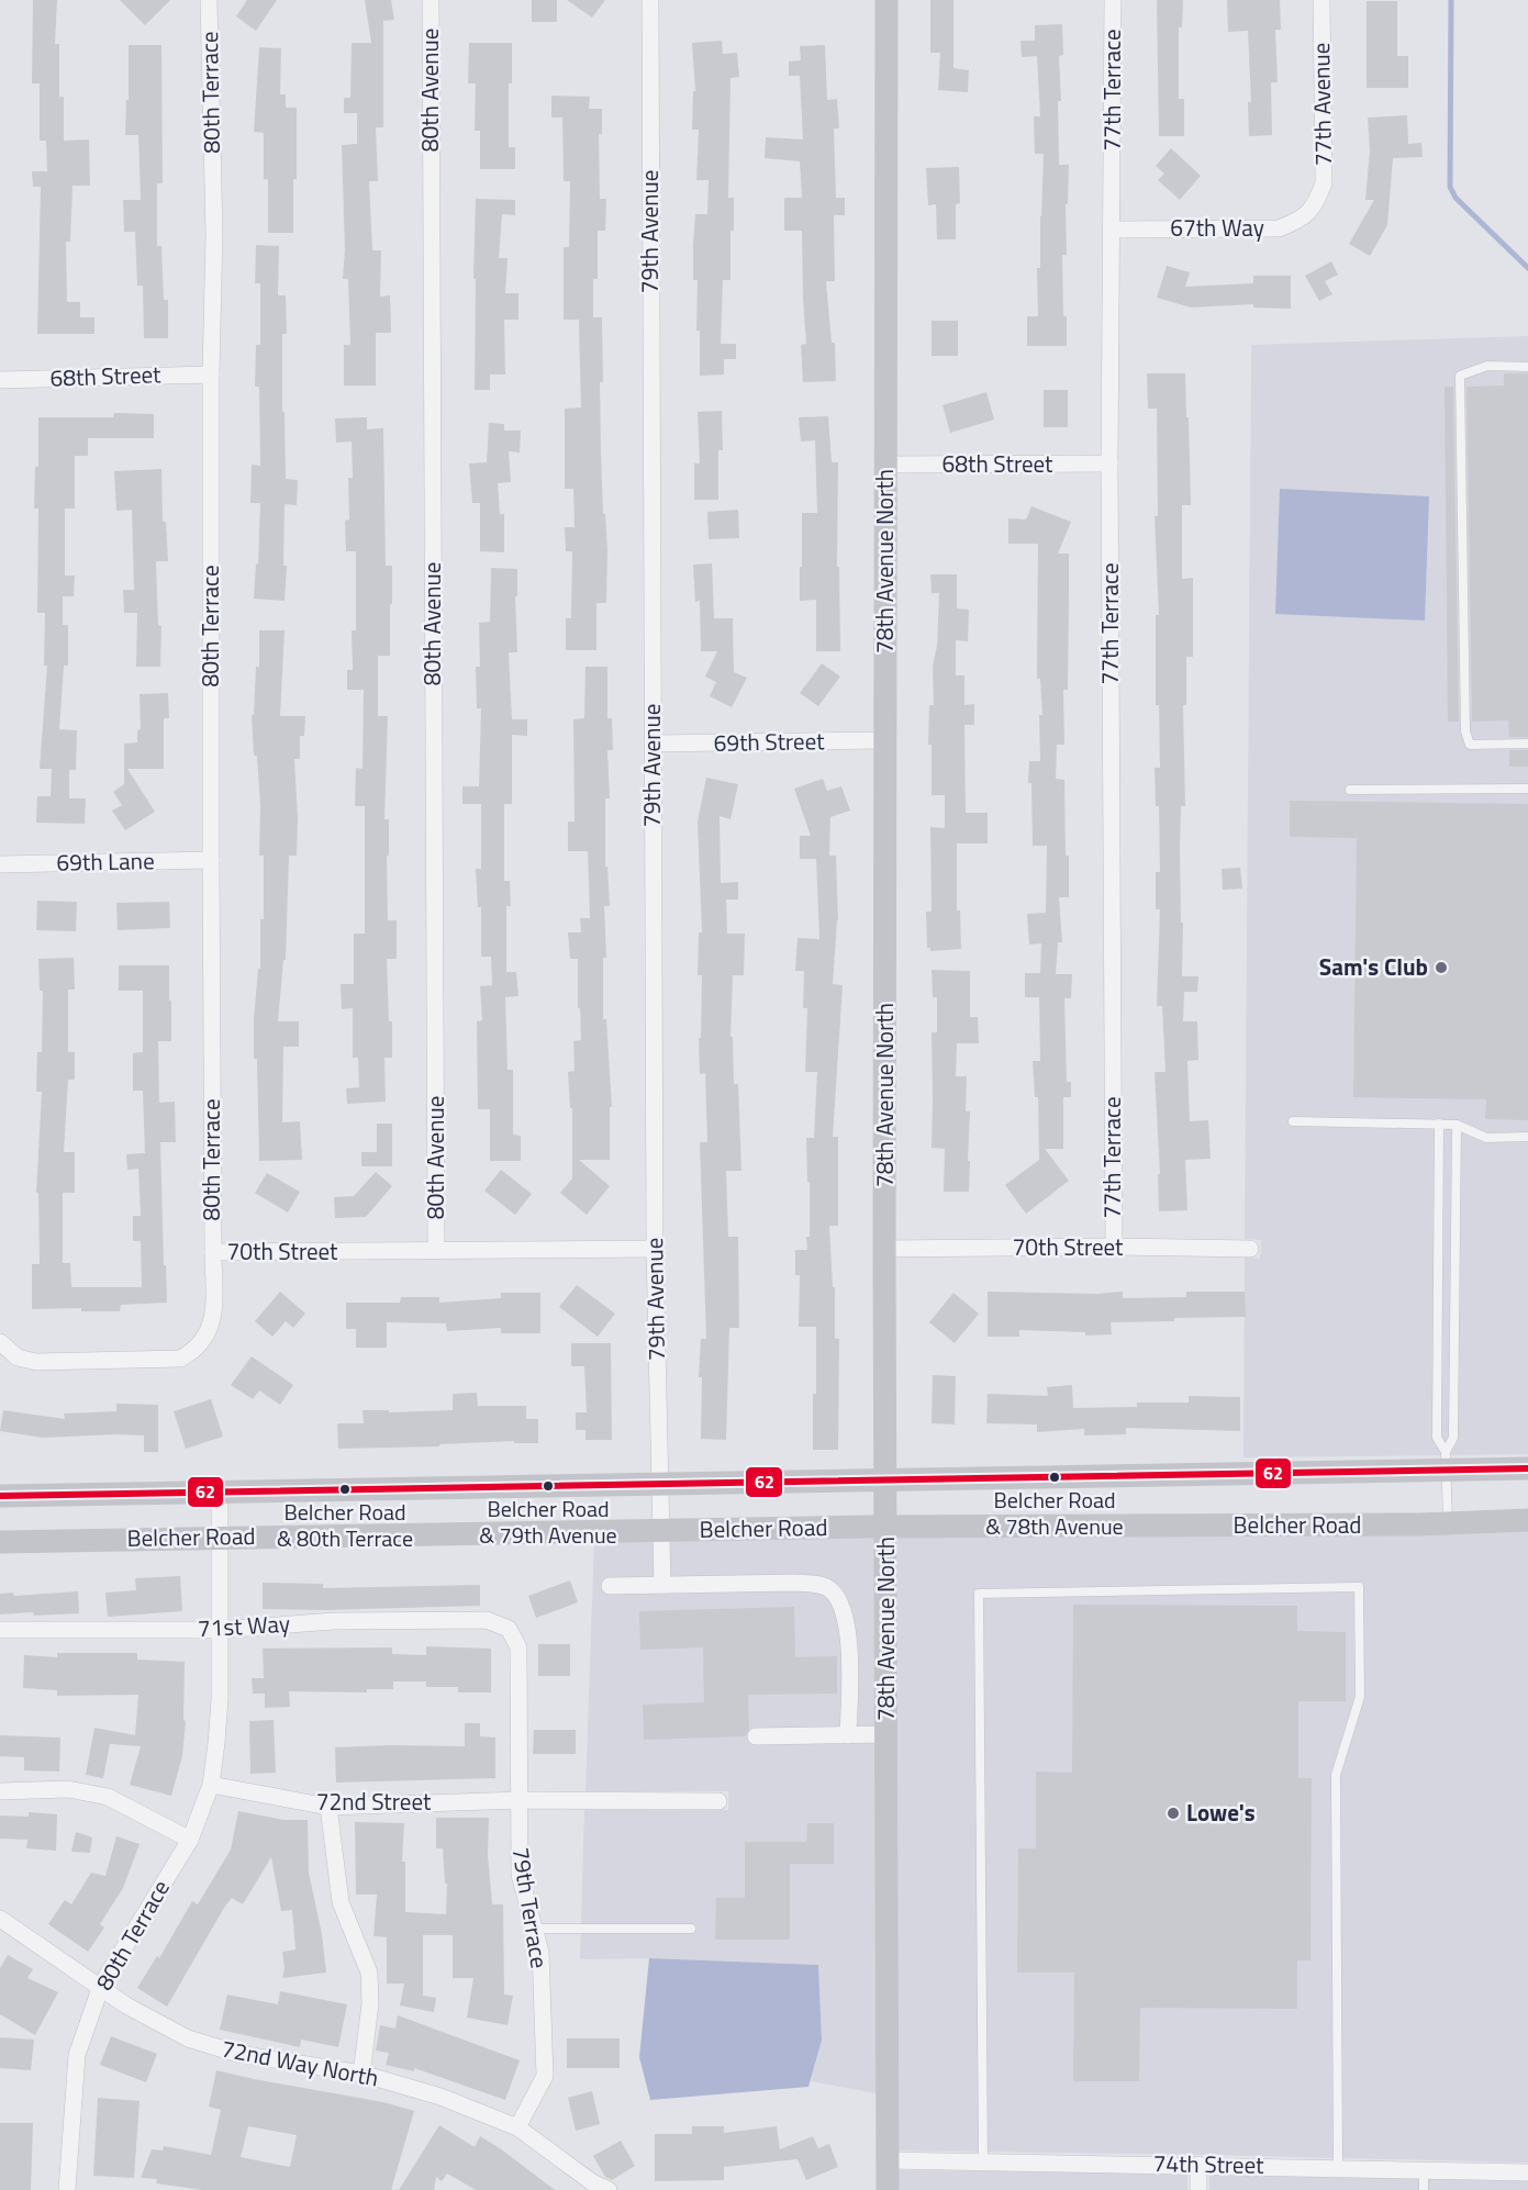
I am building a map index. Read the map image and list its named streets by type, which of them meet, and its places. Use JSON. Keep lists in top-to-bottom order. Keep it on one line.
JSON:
{"streets":{"main road":["78th Avenue North","Belcher Road"],"street":["80th Avenue","77th Terrace","80th Terrace","77th Avenue","67th Way","79th Avenue","68th Street","69th Street","69th Lane","70th Street","71st Way","72nd Street","79th Terrace","72nd Way North","74th Street"]},"crossings":[["80th Avenue","70th Street"],["77th Terrace","67th Way"],["77th Terrace","68th Street"],["77th Terrace","70th Street"],["80th Terrace","68th Street"],["80th Terrace","69th Lane"],["80th Terrace","70th Street"],["80th Terrace","72nd Way North"],["77th Avenue","67th Way"],["79th Avenue","69th Street"],["79th Avenue","70th Street"],["79th Avenue","Belcher Road"],["68th Street","78th Avenue North"],["78th Avenue North","69th Street"],["78th Avenue North","70th Street"],["78th Avenue North","Belcher Road"],["78th Avenue North","74th Street"],["71st Way","79th Terrace"],["72nd Street","79th Terrace"],["79th Terrace","72nd Way North"]],"places":["Sam's Club","Belcher Road & 78th Avenue","Belcher Road & 79th Avenue","Belcher Road & 80th Terrace","Lowe's"],"lines":["transit line 62"]}
